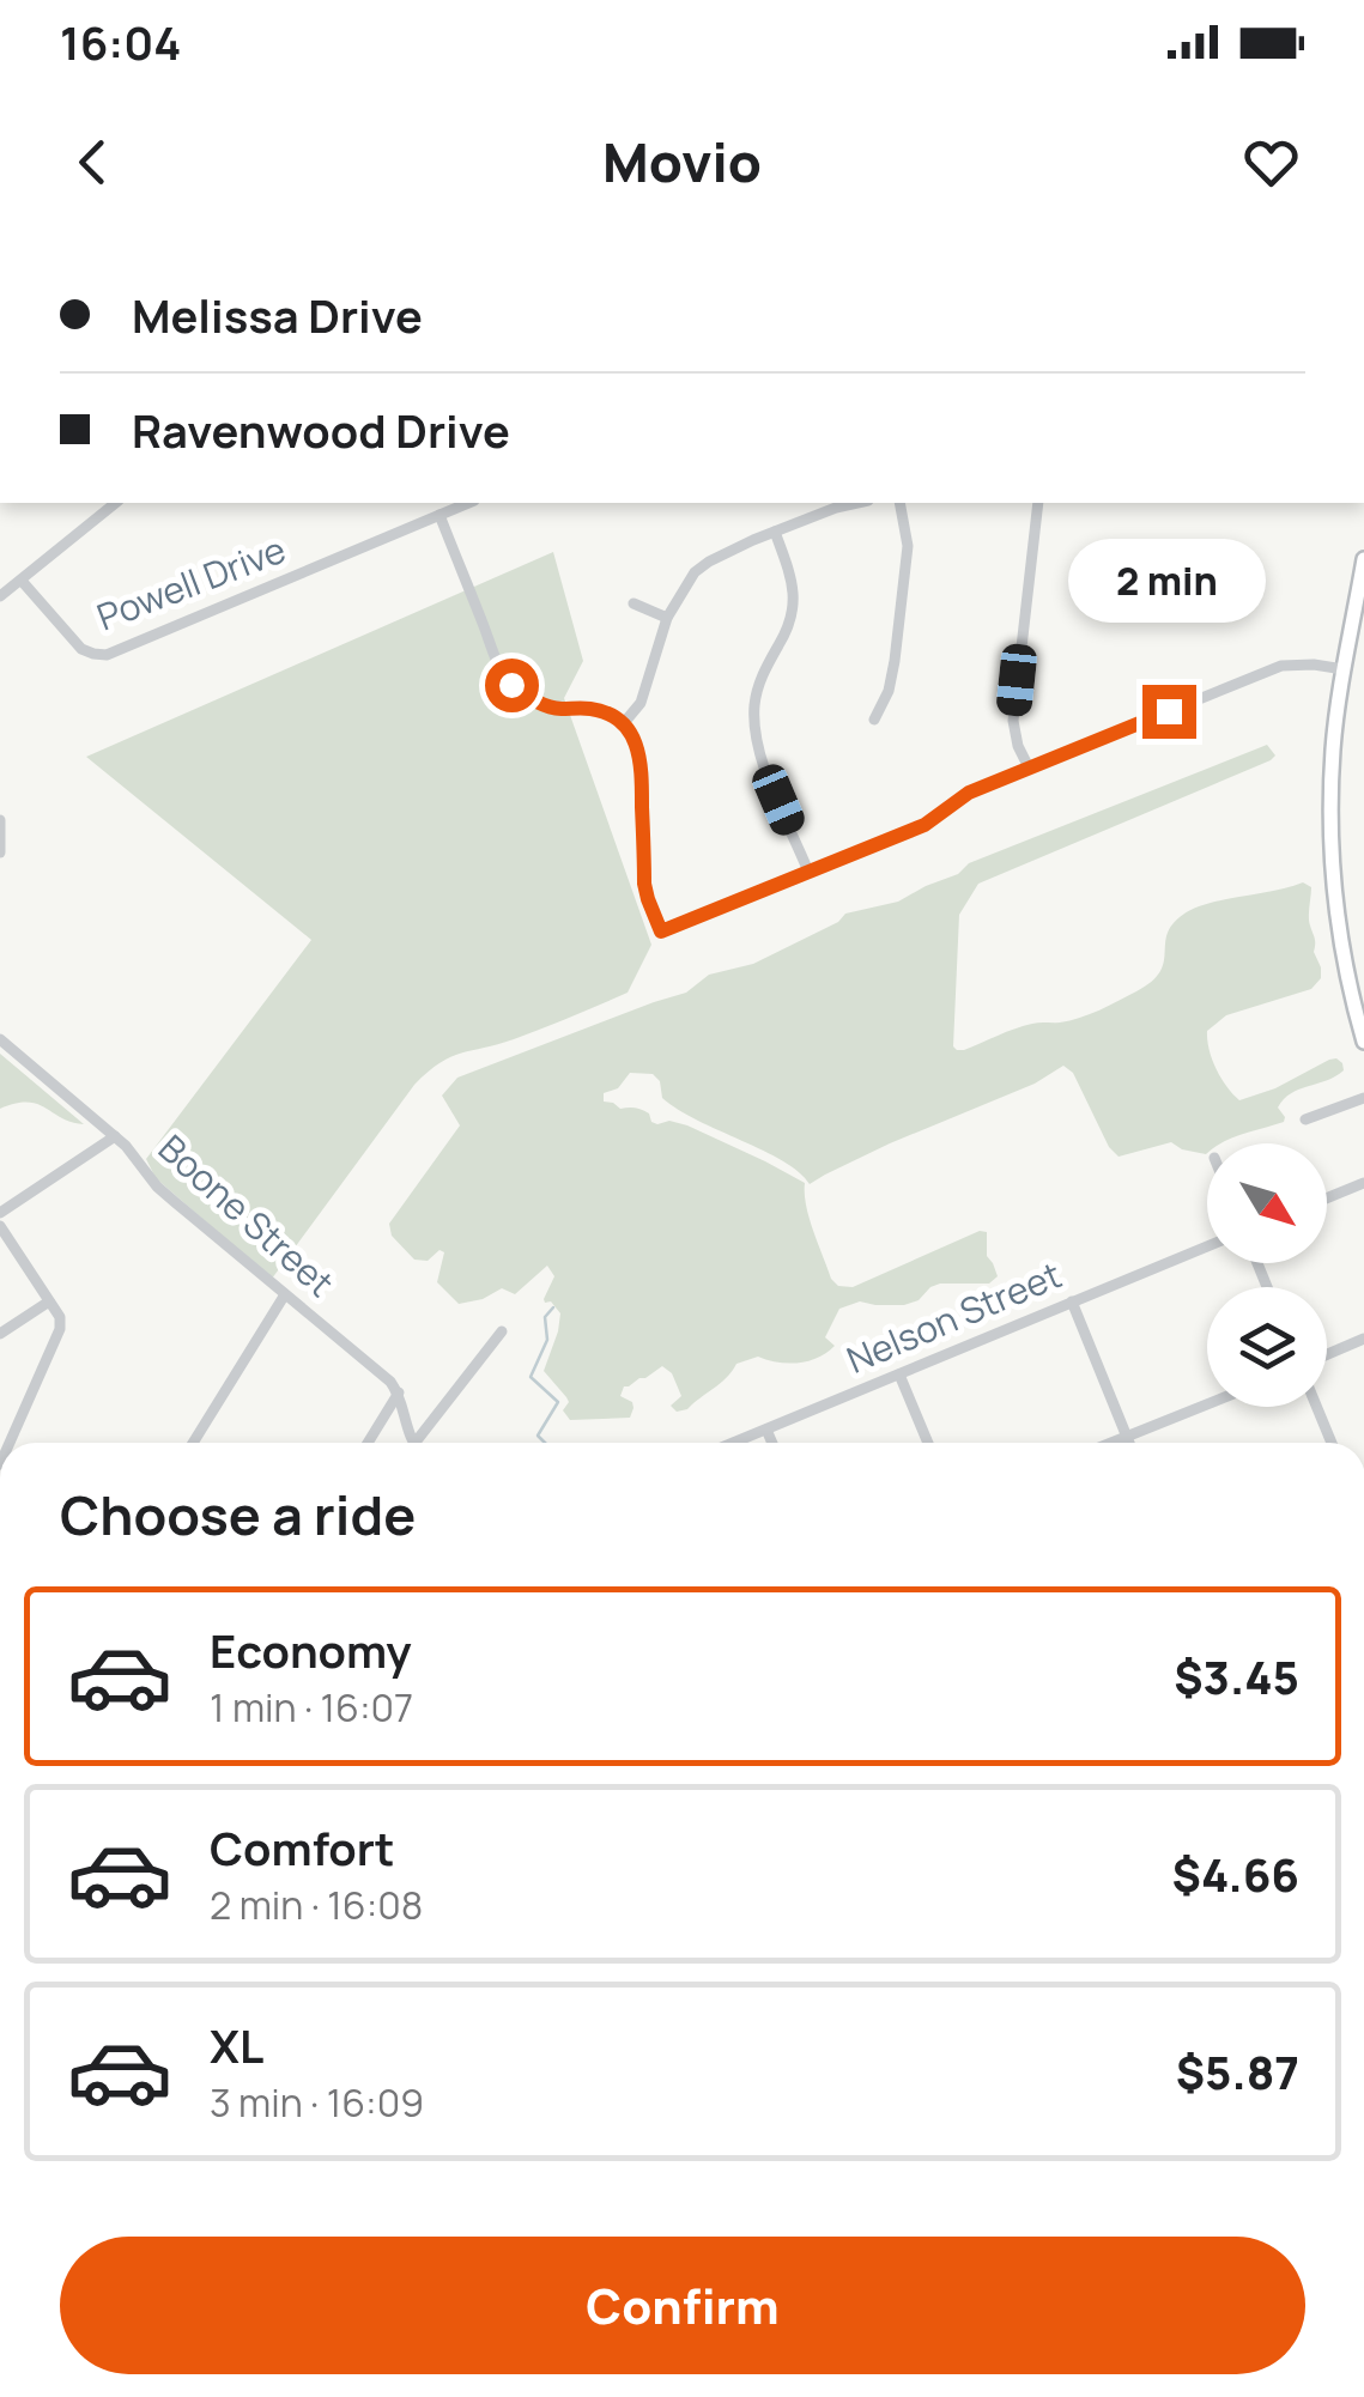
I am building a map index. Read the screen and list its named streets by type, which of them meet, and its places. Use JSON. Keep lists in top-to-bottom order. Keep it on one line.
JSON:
{"streets":{"street":["Powell Drive","Boone Street","Nelson Street"]},"north":"bottom right","page":{"status":"16:04","header":"Movio","banner":["Melissa Drive","Ravenwood Drive"],"bubble":"2 min","heading":"Choose a ride","list":[{"name":"Economy","note":"1 min · 16:07","value":"$3.45"},{"name":"Comfort","note":"2 min · 16:08","value":"$4.66"},{"name":"XL","note":"3 min · 16:09","value":"$5.87"}],"buttons":"Confirm"}}
